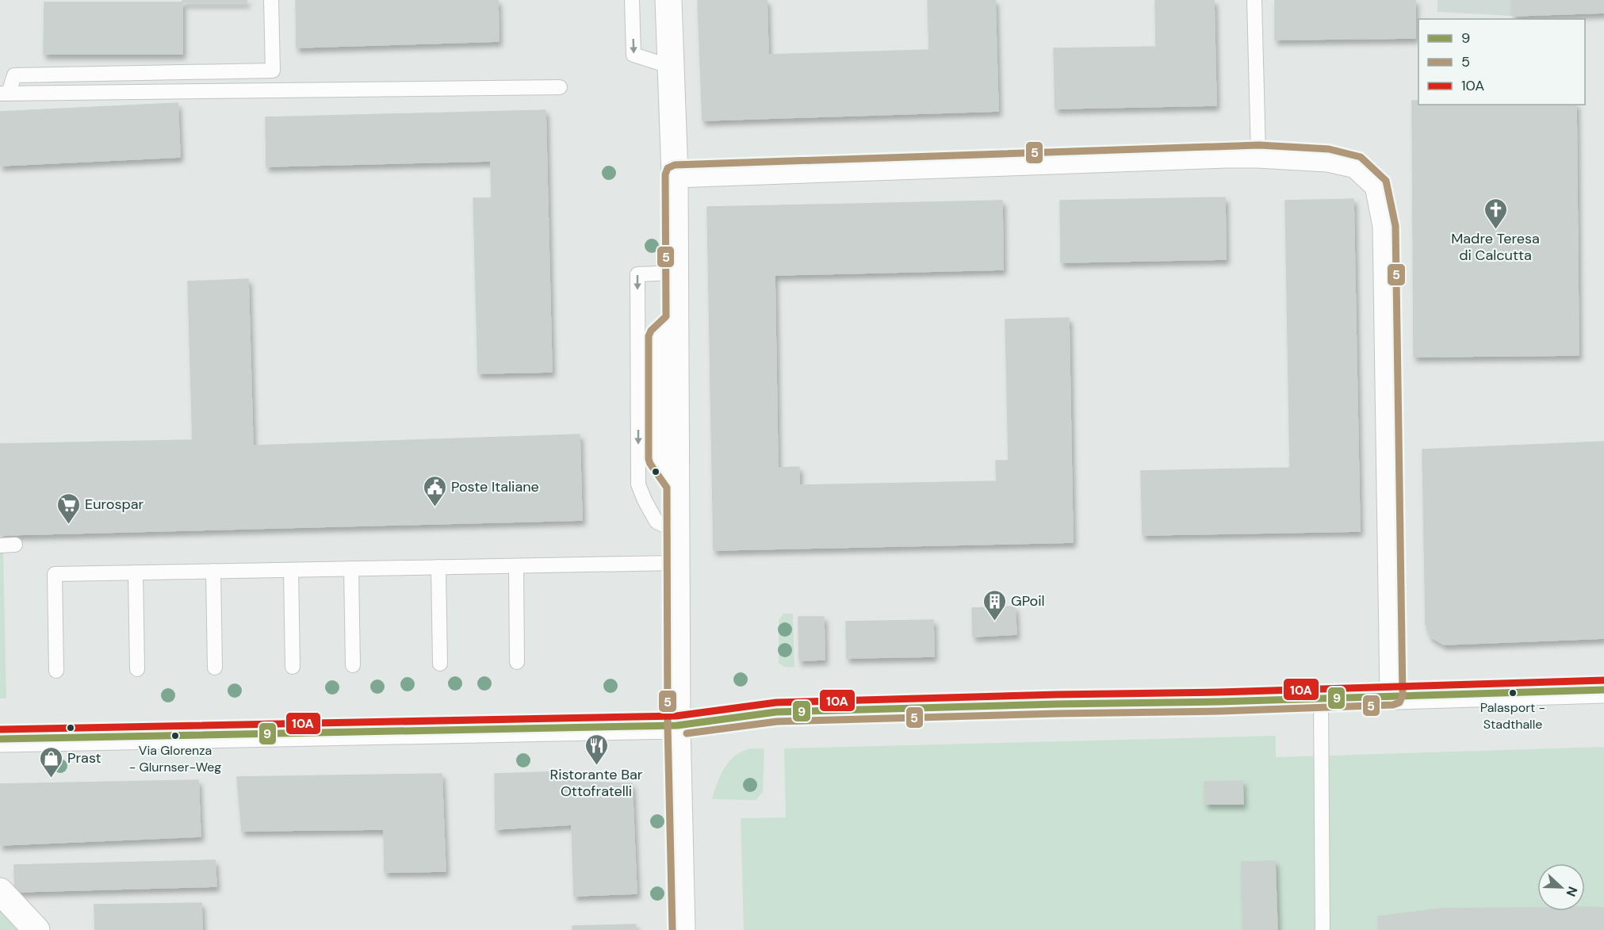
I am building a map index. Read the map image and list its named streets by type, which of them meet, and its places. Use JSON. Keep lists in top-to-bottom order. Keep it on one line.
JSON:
{"places":{"church":["Madre Teresa di Calcutta"],"public building":["Poste Italiane"],"supermarket":["Eurospar"],"building":["GPoil"],"other":["Palasport - Stadthalle","Via Glorenza - Glurnser-Weg"],"restaurant":["Ristorante Bar Ottofratelli"],"shop":["Prast"]},"lines":["transit line 5","transit line 10A","transit line 9"],"legend":["9","5","10A"],"north":"right"}
